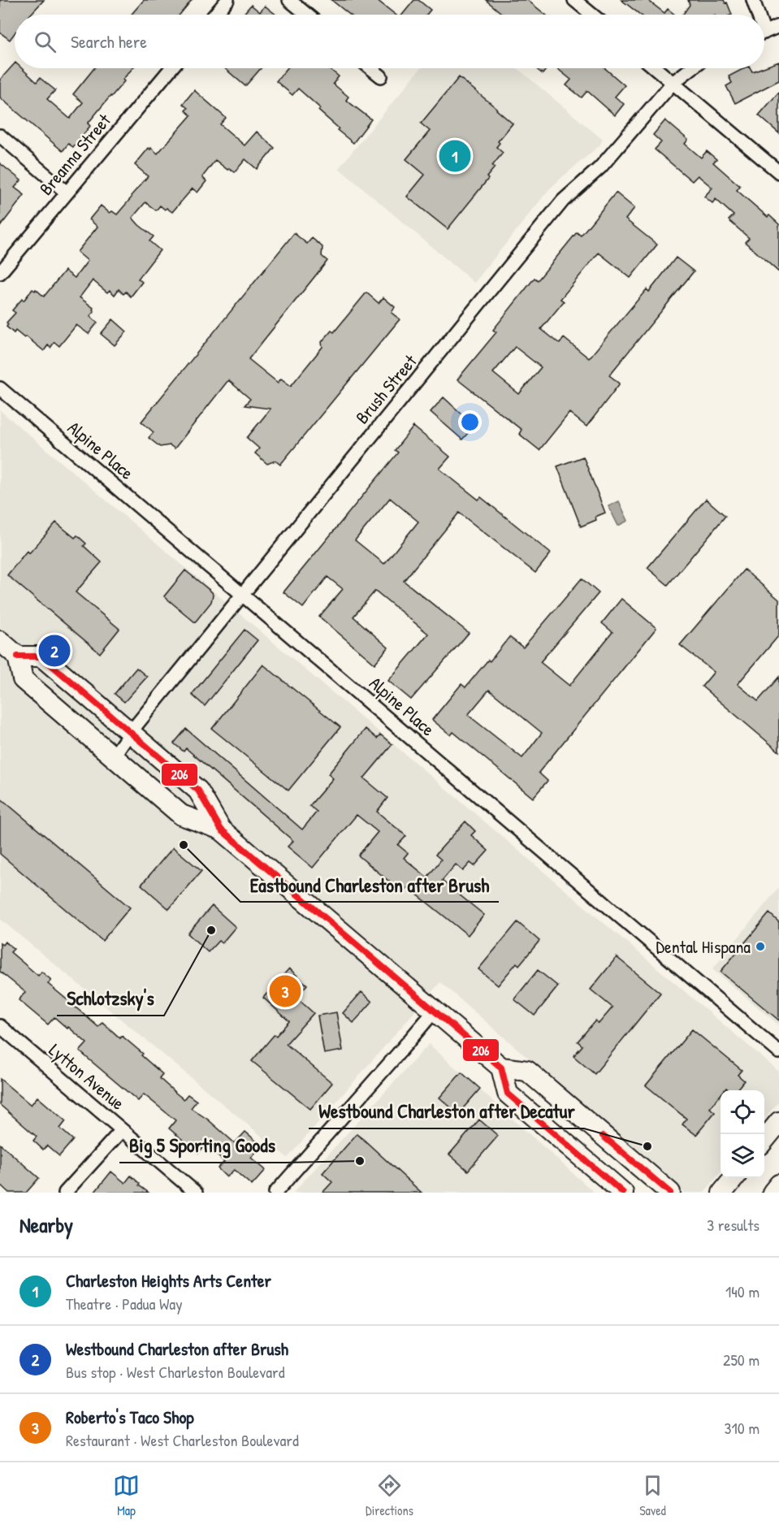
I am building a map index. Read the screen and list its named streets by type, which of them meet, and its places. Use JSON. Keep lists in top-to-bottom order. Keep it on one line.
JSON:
{"streets":{"street":["Breanna Street","Brush Street","Alpine Place","Lytton Avenue"]},"crossings":[["Brush Street","Alpine Place"]],"places":["Eastbound Charleston after Brush","Schlotzsky's","Dental Hispana","Westbound Charleston after Decatur","Big 5 Sporting Goods"],"lines":["transit line 206"],"page":{"search":"Search here","pins":["1","2","3"],"heading":["Nearby","3 results"],"list":[{"mark":"1","name":"Charleston Heights Arts Center","note":"Theatre · Padua Way","value":"140 m"},{"mark":"2","name":"Westbound Charleston after Brush","note":"Bus stop · West Charleston Boulevard","value":"250 m"},{"mark":"3","name":"Roberto's Taco Shop","note":"Restaurant · West Charleston Boulevard","value":"310 m"}],"nav":["Map","Directions","Saved"]}}
